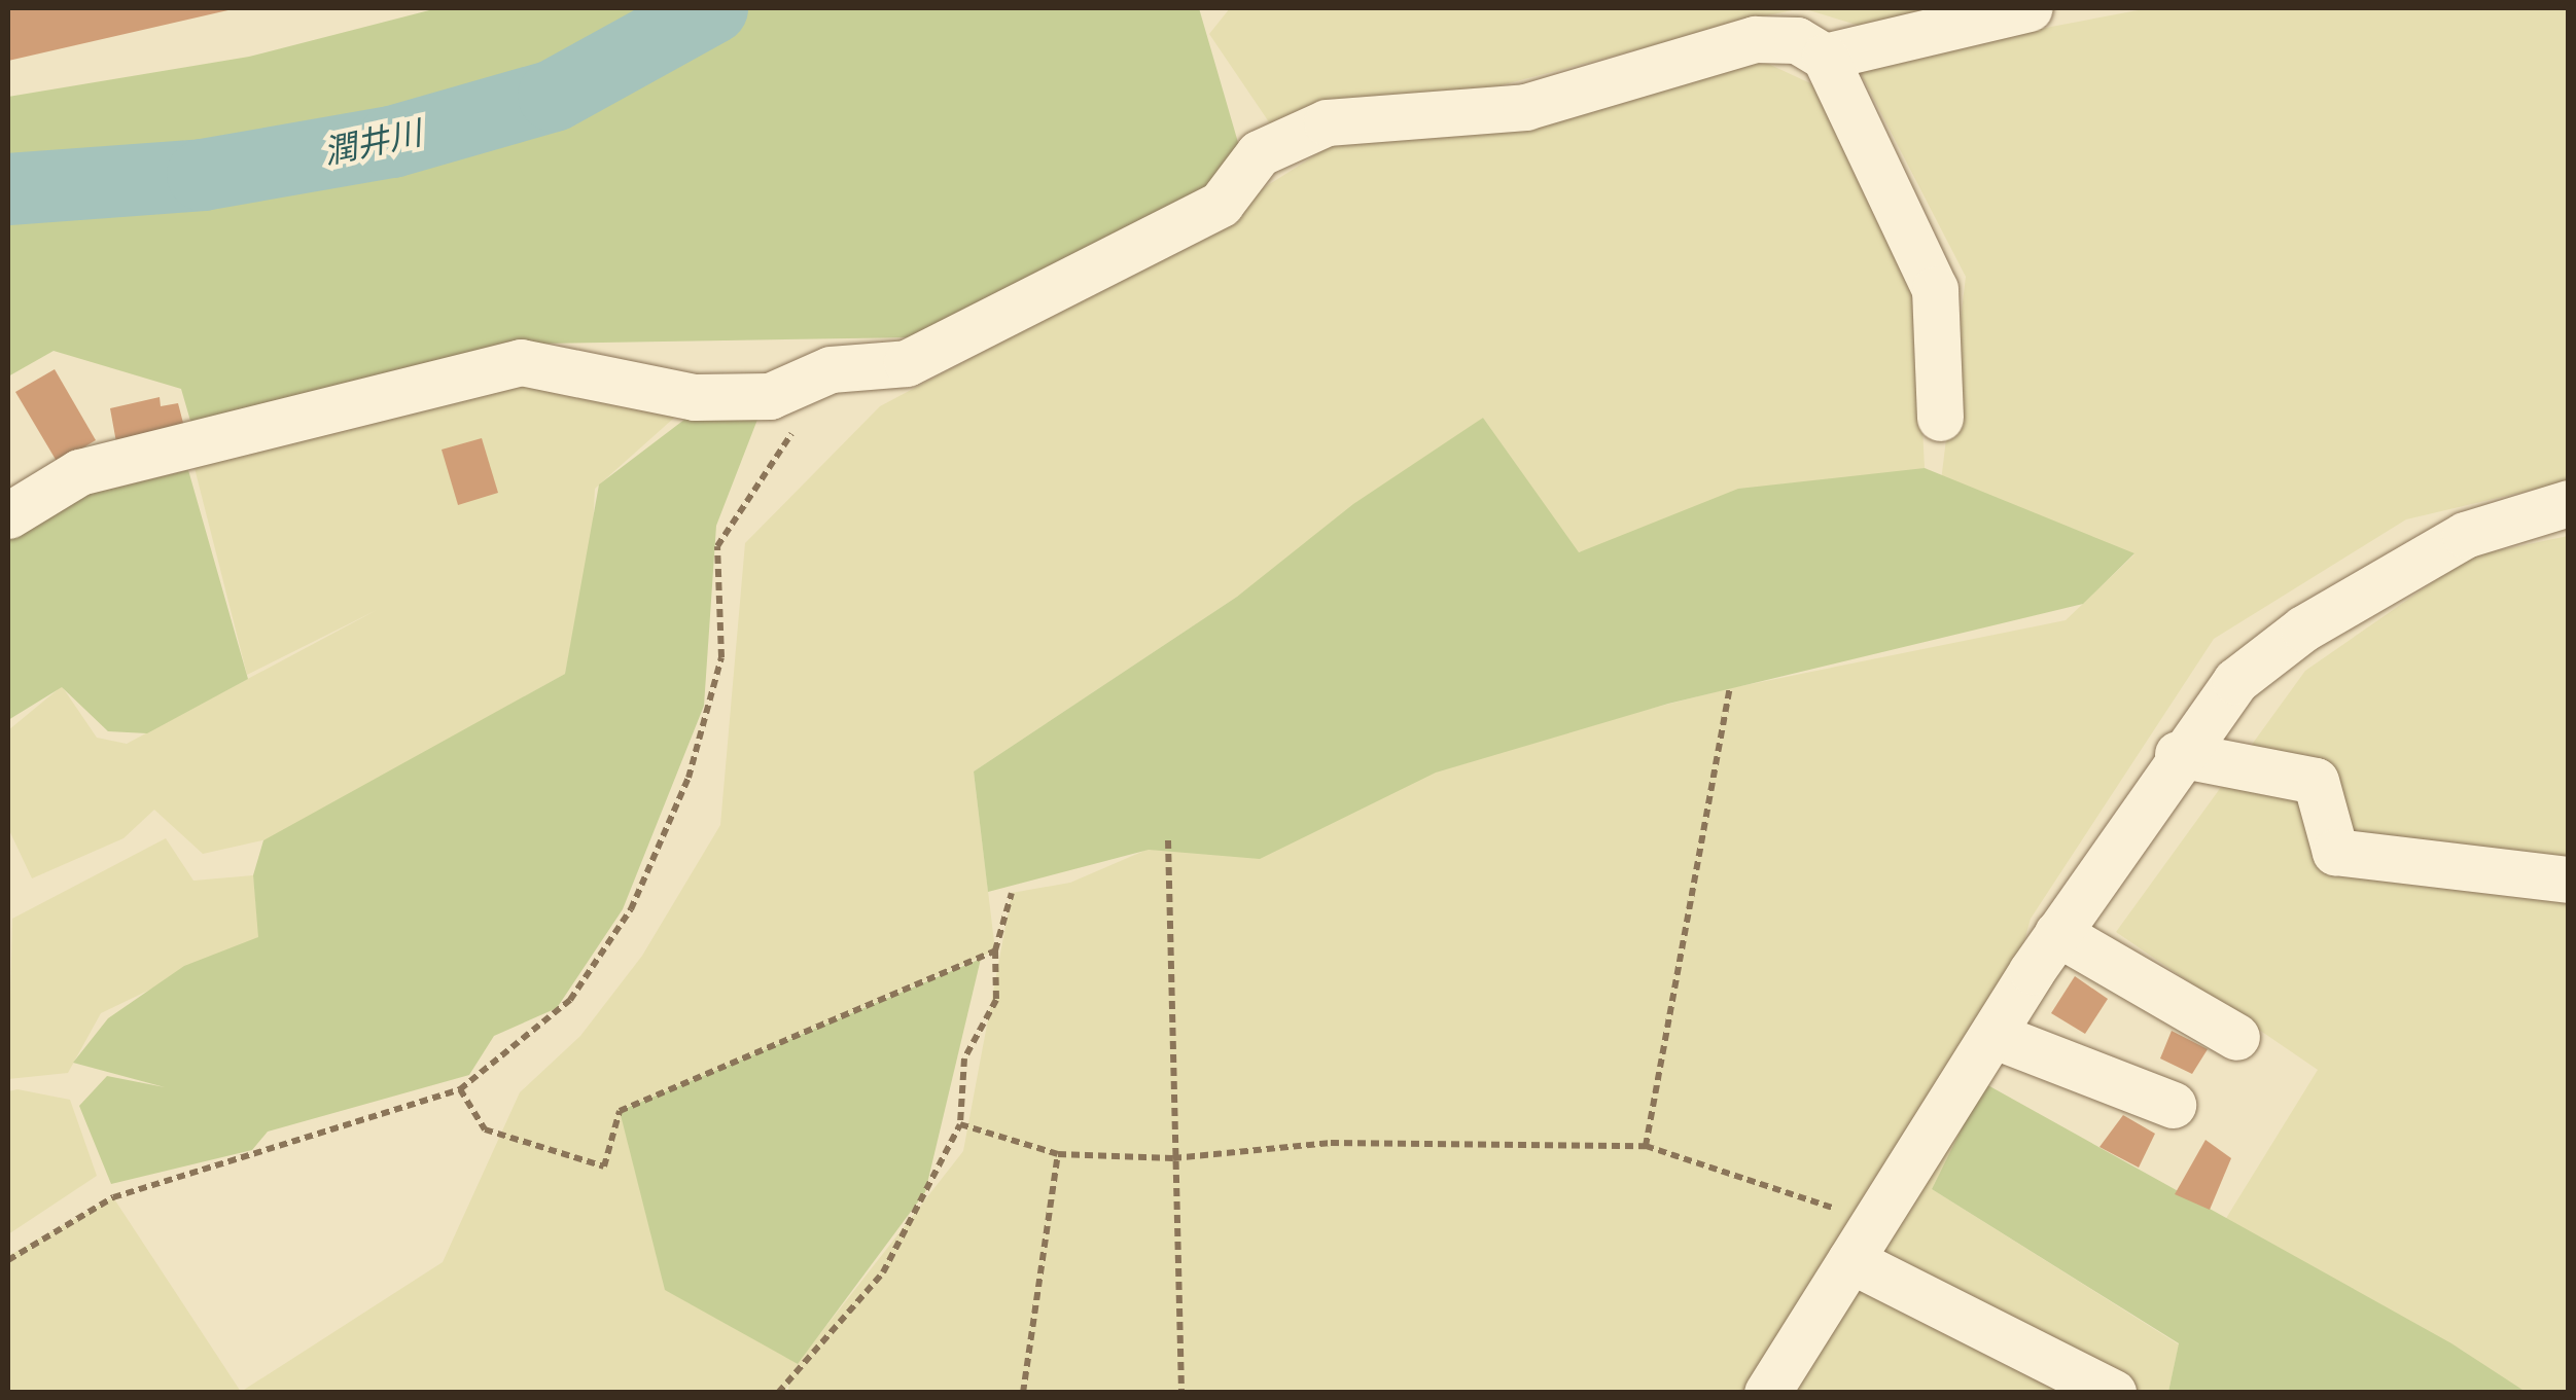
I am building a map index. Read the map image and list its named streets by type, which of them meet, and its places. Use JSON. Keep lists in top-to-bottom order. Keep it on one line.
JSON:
{"water":["潤井川"]}
